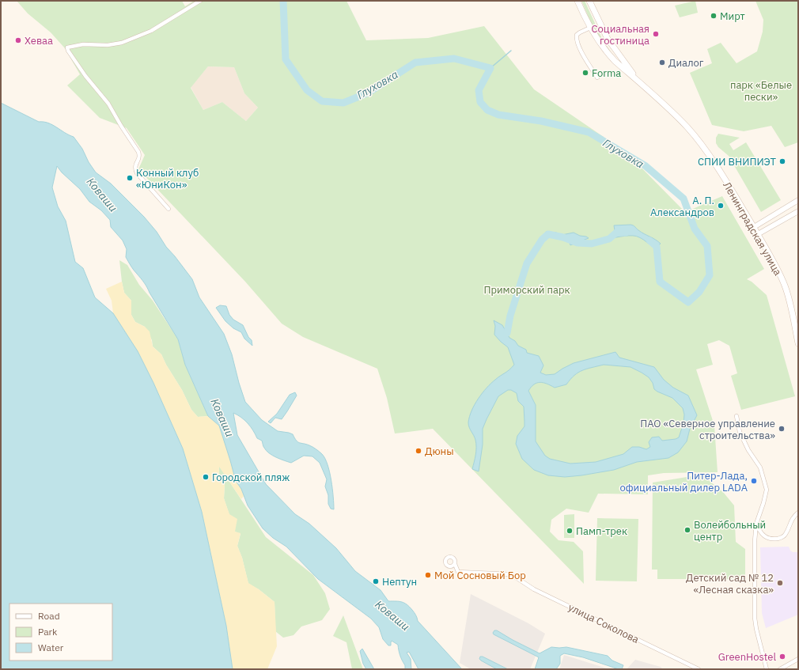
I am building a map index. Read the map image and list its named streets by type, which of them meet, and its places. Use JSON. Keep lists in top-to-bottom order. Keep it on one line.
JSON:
{"streets":{"main road":["Ленинградская улица"],"street":["улица Соколова"]},"water":["Глуховка","Коваши"],"parks":["парк «Белые пески»","Приморский парк"],"places":["Мирт","Социальная гостиница","Хеваа","Диалог","Forma","СПИИ ВНИПИЭТ","Конный клуб «ЮниКон»","А. П. Александров","ПАО «Северное управление строительства»","Дюны","Городской пляж","Питер-Лада, официальный дилер LADA","Волейбольный центр","Памп-трек","Мой Сосновый Бор","Нептун","Детский сад № 12 «Лесная сказка»","GreenHostel"],"legend":["Road","Park","Water"]}
